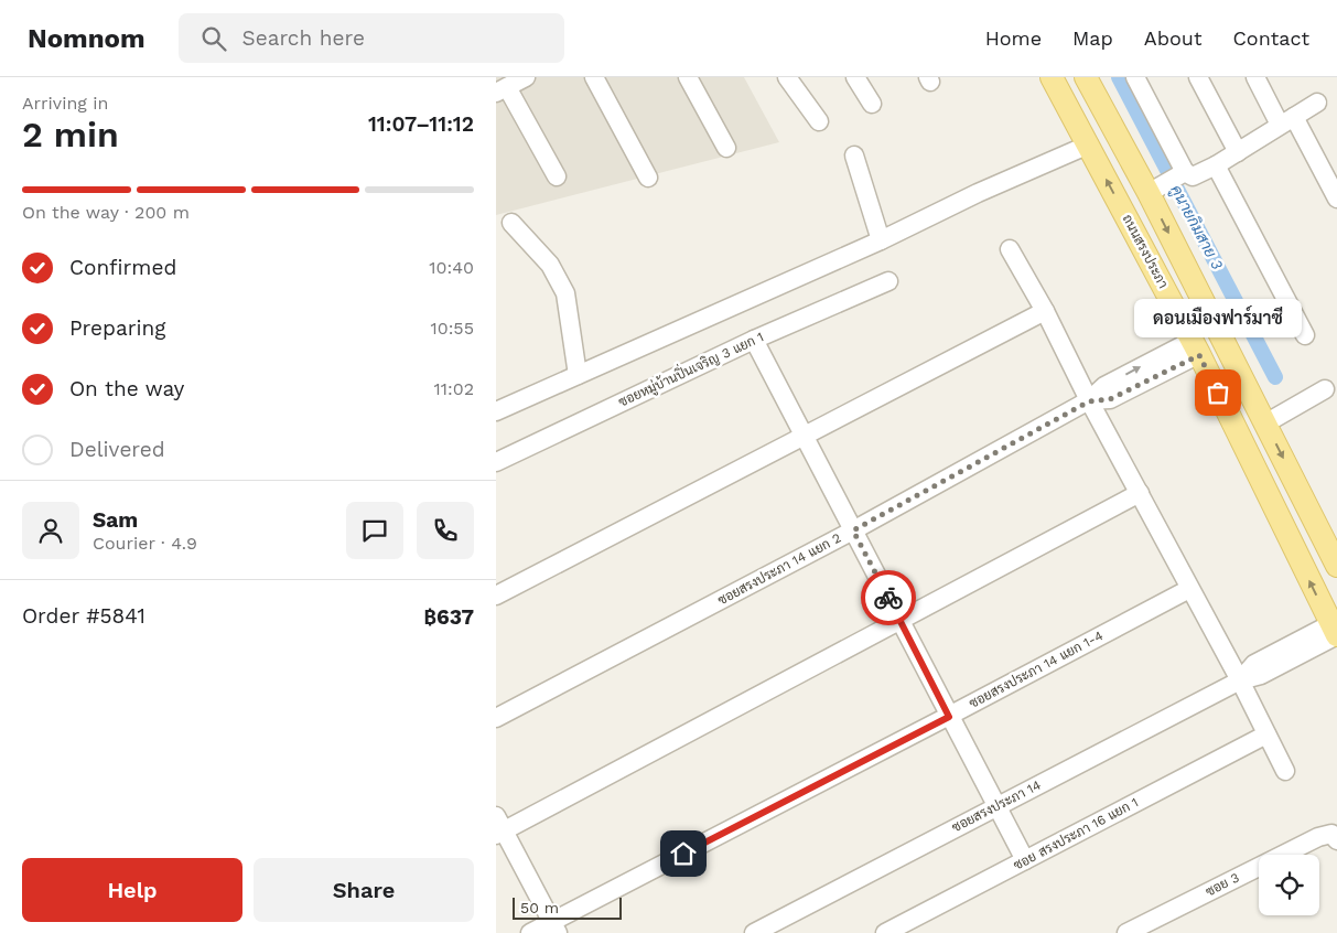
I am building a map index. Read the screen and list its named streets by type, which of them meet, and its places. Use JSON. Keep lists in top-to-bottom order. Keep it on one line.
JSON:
{"streets":{"main road":["ถนนสรงประภา"],"street":["ซอยหมู่บ้านปิ่นเจริญ 3 แยก 1","ซอยสรงประภา 14 แยก 2","ซอยสรงประภา 14 แยก 1-4","ซอยสรงประภา 14","ซอย สรงประภา 16 แยก 1","ซอย 3"]},"crossings":[["ถนนสรงประภา","ซอยสรงประภา 14 แยก 2"],["ถนนสรงประภา","ซอยสรงประภา 14"]],"water":["คูนายกิมสาย 3"],"places":["ดอนเมืองฟาร์มาซี"],"scale_bar":"50 m","page":{"header":"Nomnom","search":"Search here","nav":["Home","Map","About","Contact"],"heading":["2 min","Arriving in","11:07–11:12"],"panel":["Sam","Courier · 4.9","Order #5841","฿637"],"bar":"On the way · 200 m","list":[["Confirmed","10:40"],["Preparing","10:55"],["On the way","11:02"],"Delivered"],"bubble":"ดอนเมืองฟาร์มาซี","buttons":["Help","Share"],"scale":"50 m"}}
